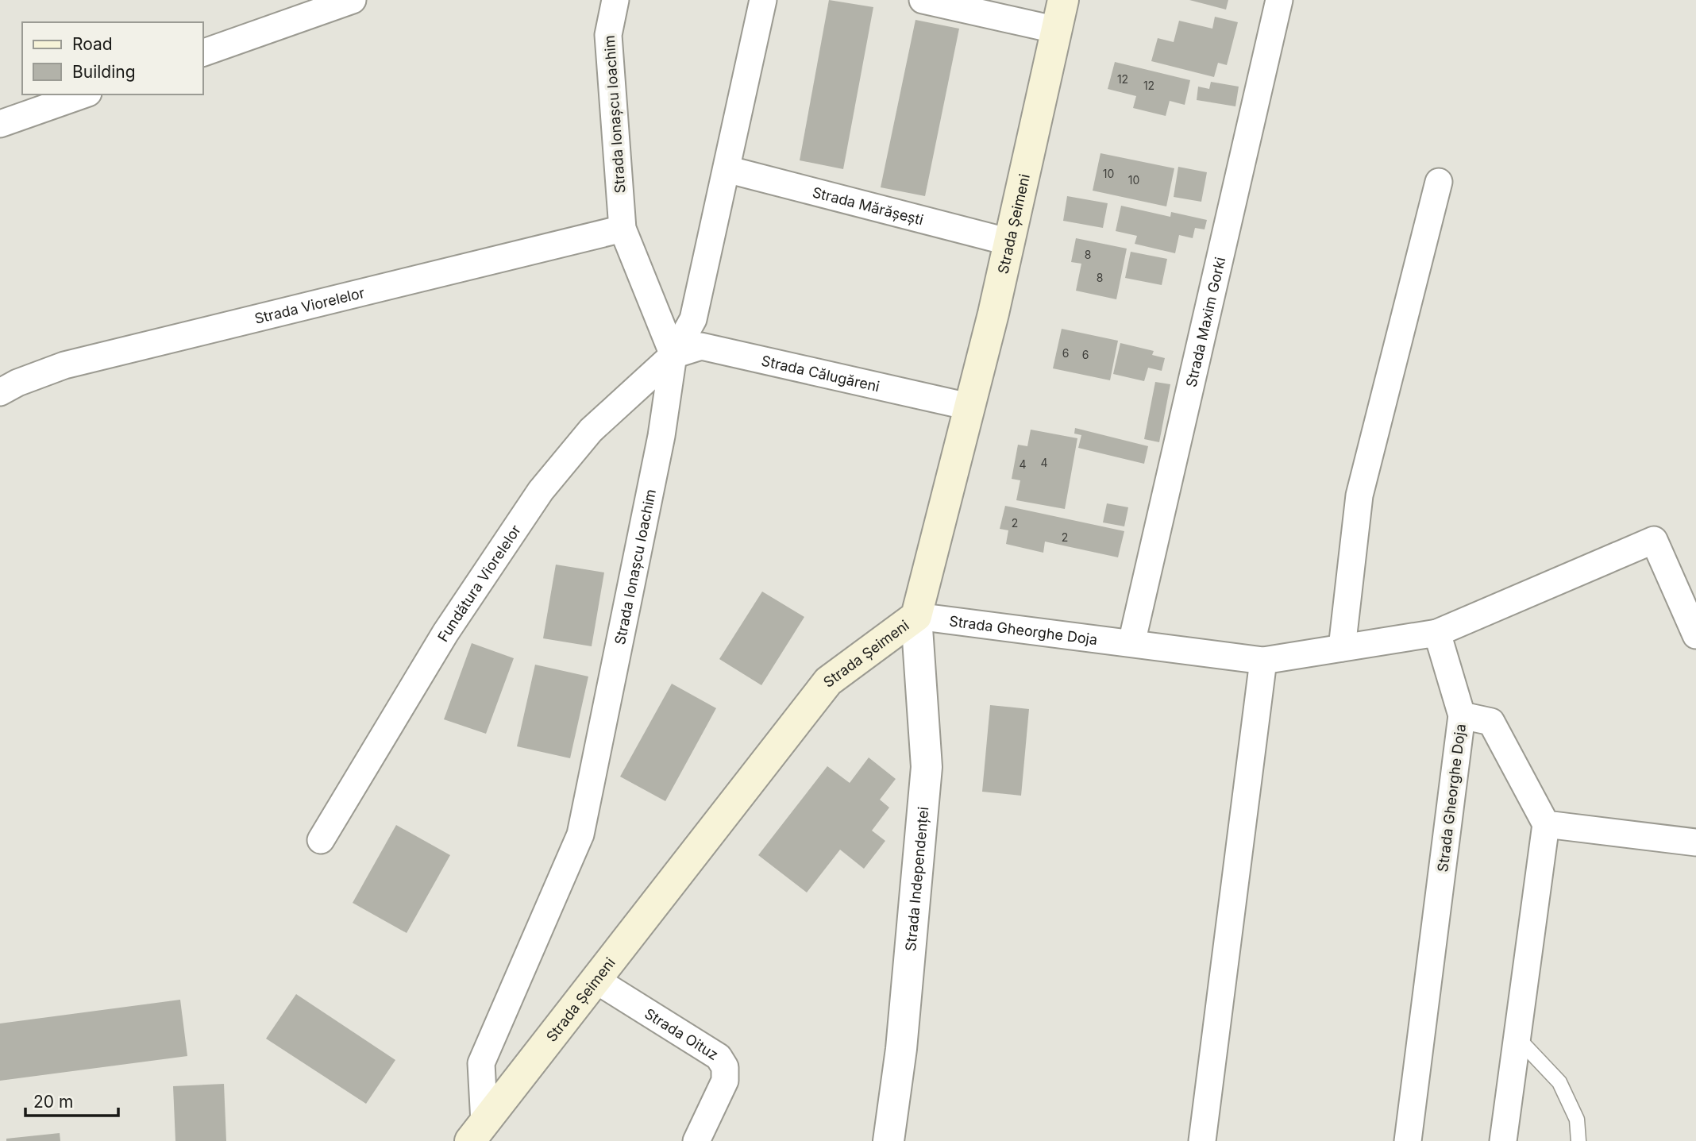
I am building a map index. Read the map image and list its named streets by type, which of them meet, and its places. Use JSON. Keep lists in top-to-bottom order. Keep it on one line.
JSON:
{"streets":{"main road":["Strada Șeimeni"],"street":["Strada Ionașcu Ioachim","Strada Mărășești","Strada Viorelelor","Strada Maxim Gorki","Strada Călugăreni","Fundătura Viorelelor","Strada Gheorghe Doja","Strada Independenței","Strada Oituz"]},"crossings":[["Strada Ionașcu Ioachim","Strada Șeimeni"],["Strada Ionașcu Ioachim","Strada Viorelelor"],["Strada Ionașcu Ioachim","Strada Călugăreni"],["Strada Ionașcu Ioachim","Fundătura Viorelelor"],["Strada Mărășești","Strada Șeimeni"],["Strada Șeimeni","Strada Călugăreni"],["Strada Șeimeni","Strada Gheorghe Doja"],["Strada Șeimeni","Strada Independenței"],["Strada Șeimeni","Strada Oituz"],["Strada Maxim Gorki","Strada Gheorghe Doja"],["Strada Călugăreni","Fundătura Viorelelor"],["Strada Gheorghe Doja","Strada Independenței"]],"house_numbers":["12","12","10","10","8","8","6","6","4","4","2","2"],"legend":["Road","Building"],"scale_bar":"20 m"}
